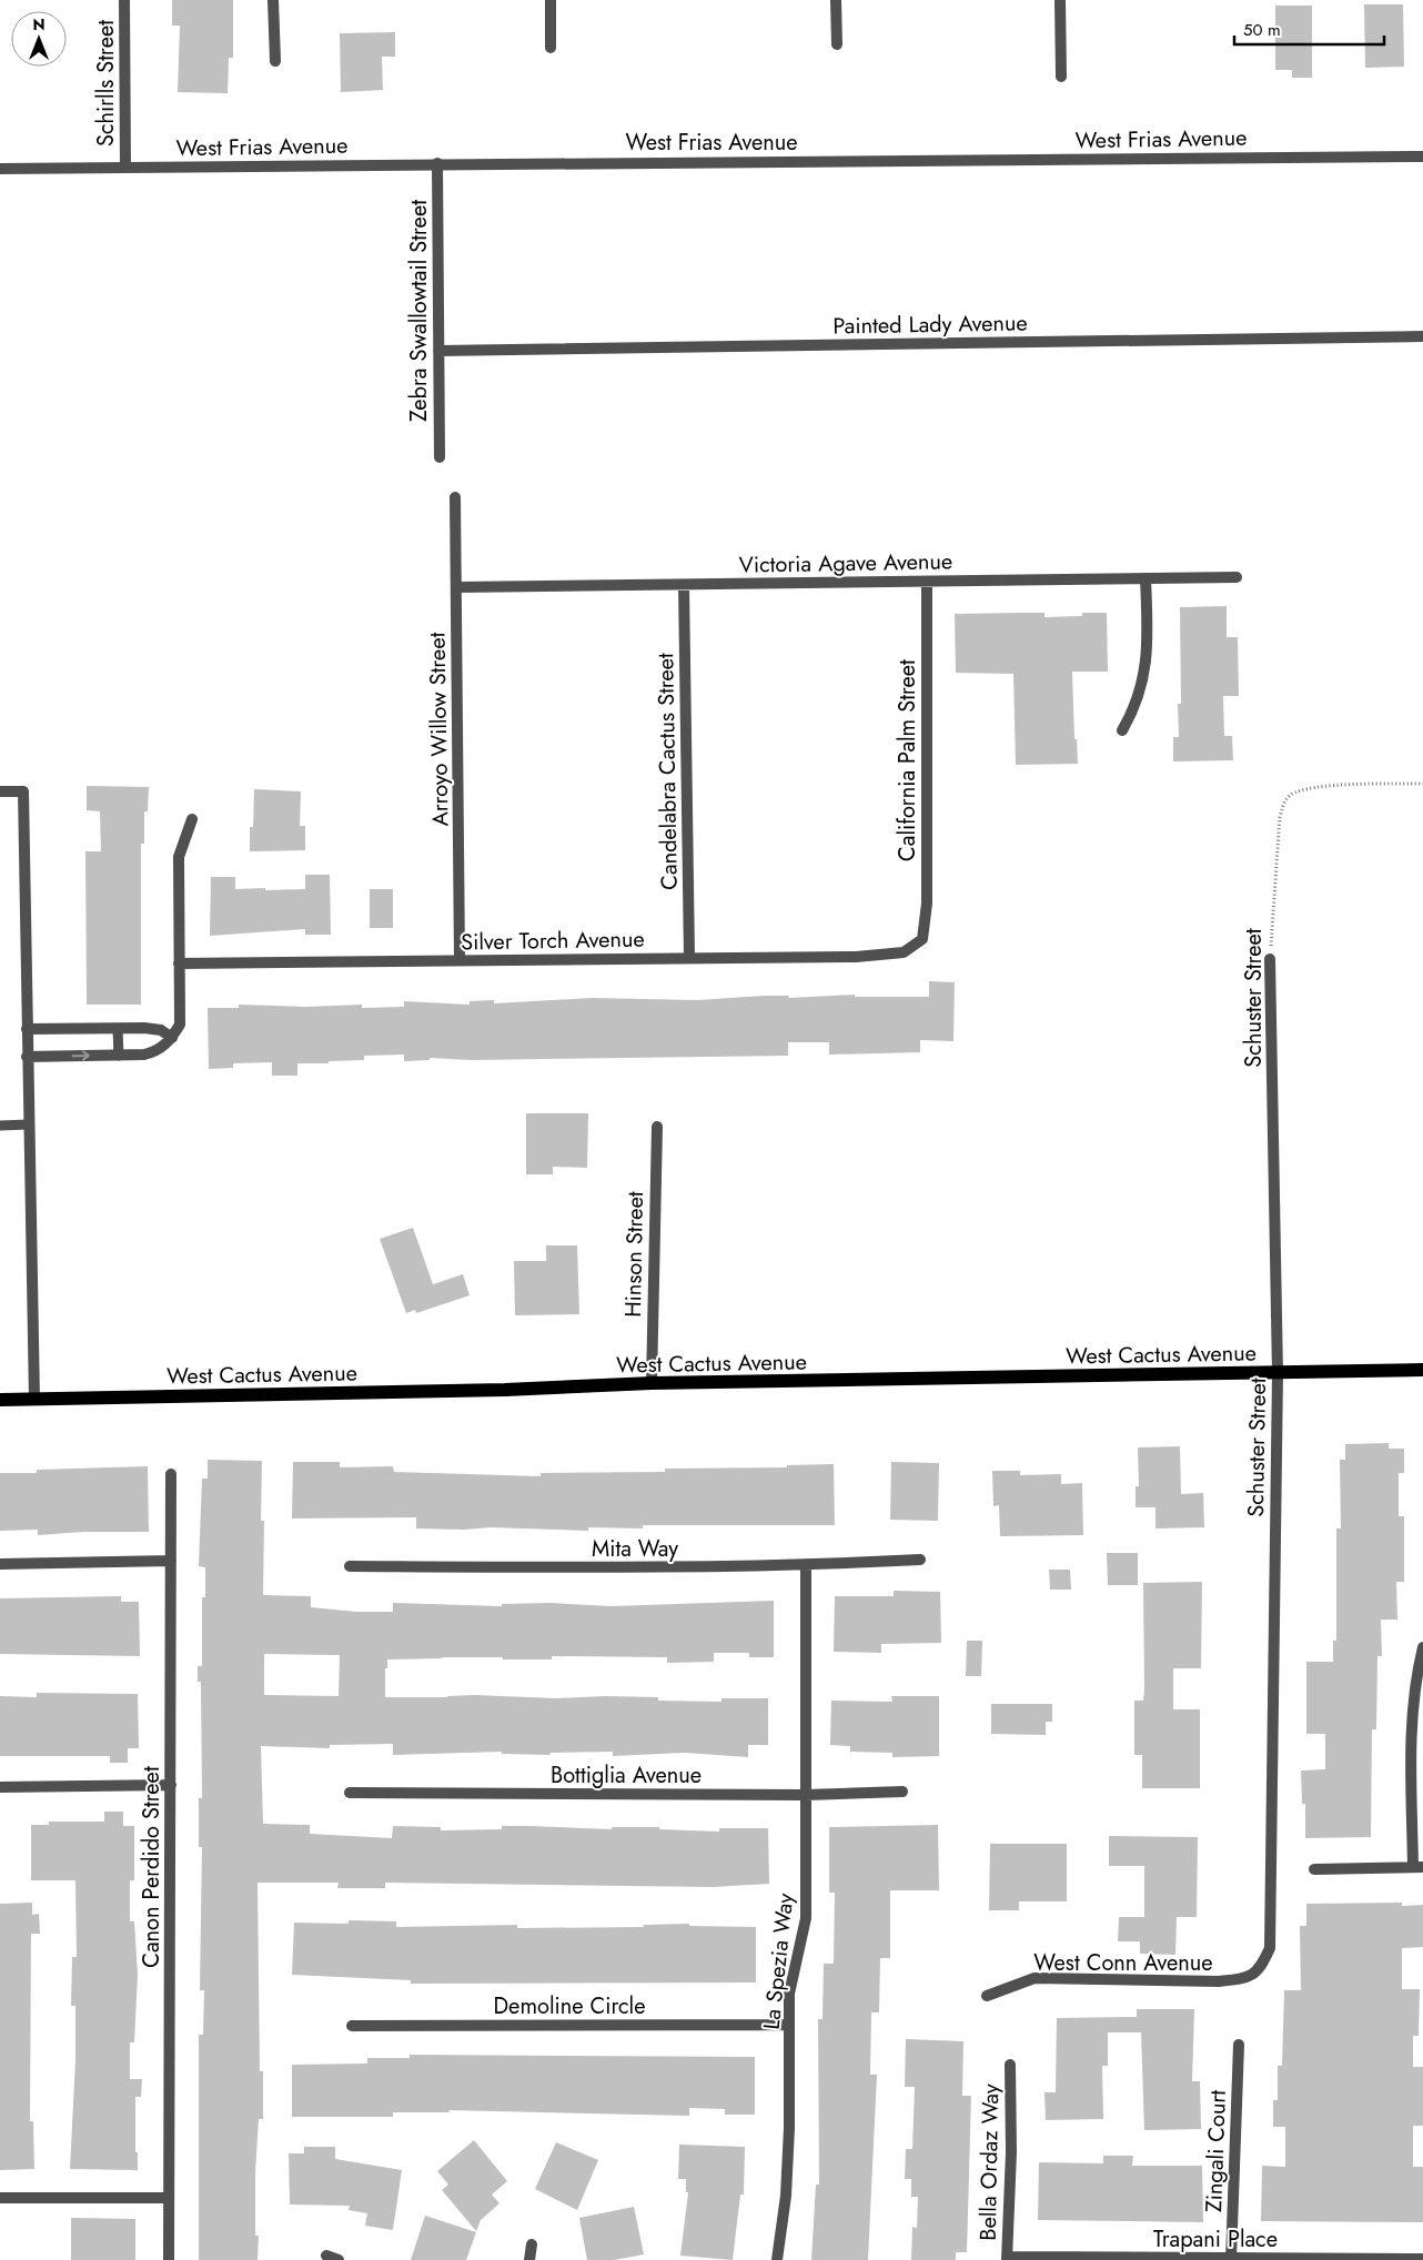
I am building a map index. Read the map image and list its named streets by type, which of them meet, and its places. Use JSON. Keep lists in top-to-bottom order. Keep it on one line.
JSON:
{"streets":{"main road":["West Cactus Avenue"],"street":["Schirlls Street","West Frias Avenue","Zebra Swallowtail Street","Painted Lady Avenue","Victoria Agave Avenue","Arroyo Willow Street","California Palm Street","Candelabra Cactus Street","Silver Torch Avenue","Schuster Street","Hinson Street","Mita Way","Bottiglia Avenue","Canon Perdido Street","La Spezia Way","West Conn Avenue","Demoline Circle","Zingali Court","Bella Ordaz Way","Trapani Place"]},"crossings":[["Schirlls Street","West Frias Avenue"],["West Frias Avenue","Zebra Swallowtail Street"],["Zebra Swallowtail Street","Painted Lady Avenue"],["Victoria Agave Avenue","Arroyo Willow Street"],["Victoria Agave Avenue","California Palm Street"],["Victoria Agave Avenue","Candelabra Cactus Street"],["Arroyo Willow Street","Silver Torch Avenue"],["California Palm Street","Silver Torch Avenue"],["Candelabra Cactus Street","Silver Torch Avenue"],["Schuster Street","West Cactus Avenue"],["Schuster Street","West Conn Avenue"],["Hinson Street","West Cactus Avenue"],["Mita Way","La Spezia Way"],["Bottiglia Avenue","La Spezia Way"],["La Spezia Way","Demoline Circle"],["Zingali Court","Trapani Place"],["Bella Ordaz Way","Trapani Place"]],"scale_bar":"50 m","north":"top"}
